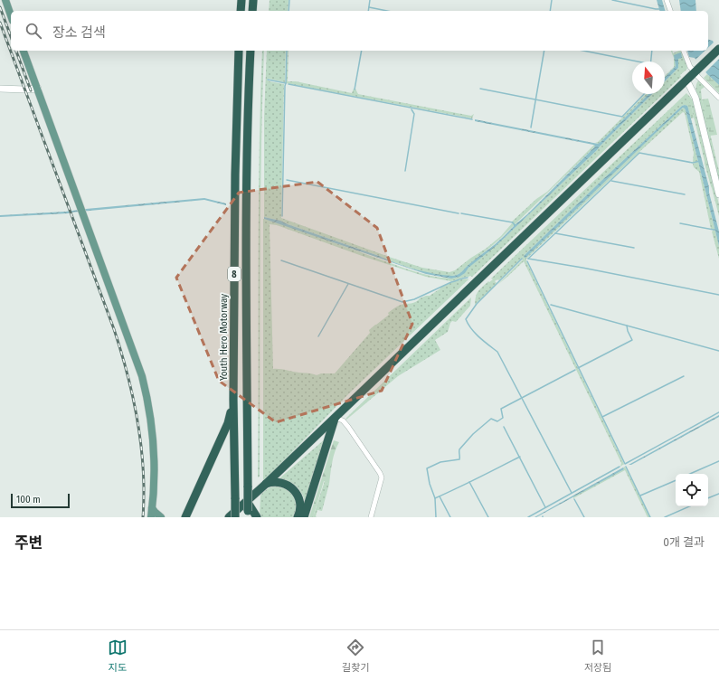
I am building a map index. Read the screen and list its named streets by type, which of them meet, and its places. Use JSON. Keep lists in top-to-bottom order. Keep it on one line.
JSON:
{"streets":{"highway":["8","Youth Hero Motorway"]},"scale_bar":"100 m","north":"top","page":{"search":"장소 검색","scale":"100 m","heading":["주변","0개 결과"],"nav":["지도","길찾기","저장됨"]}}
